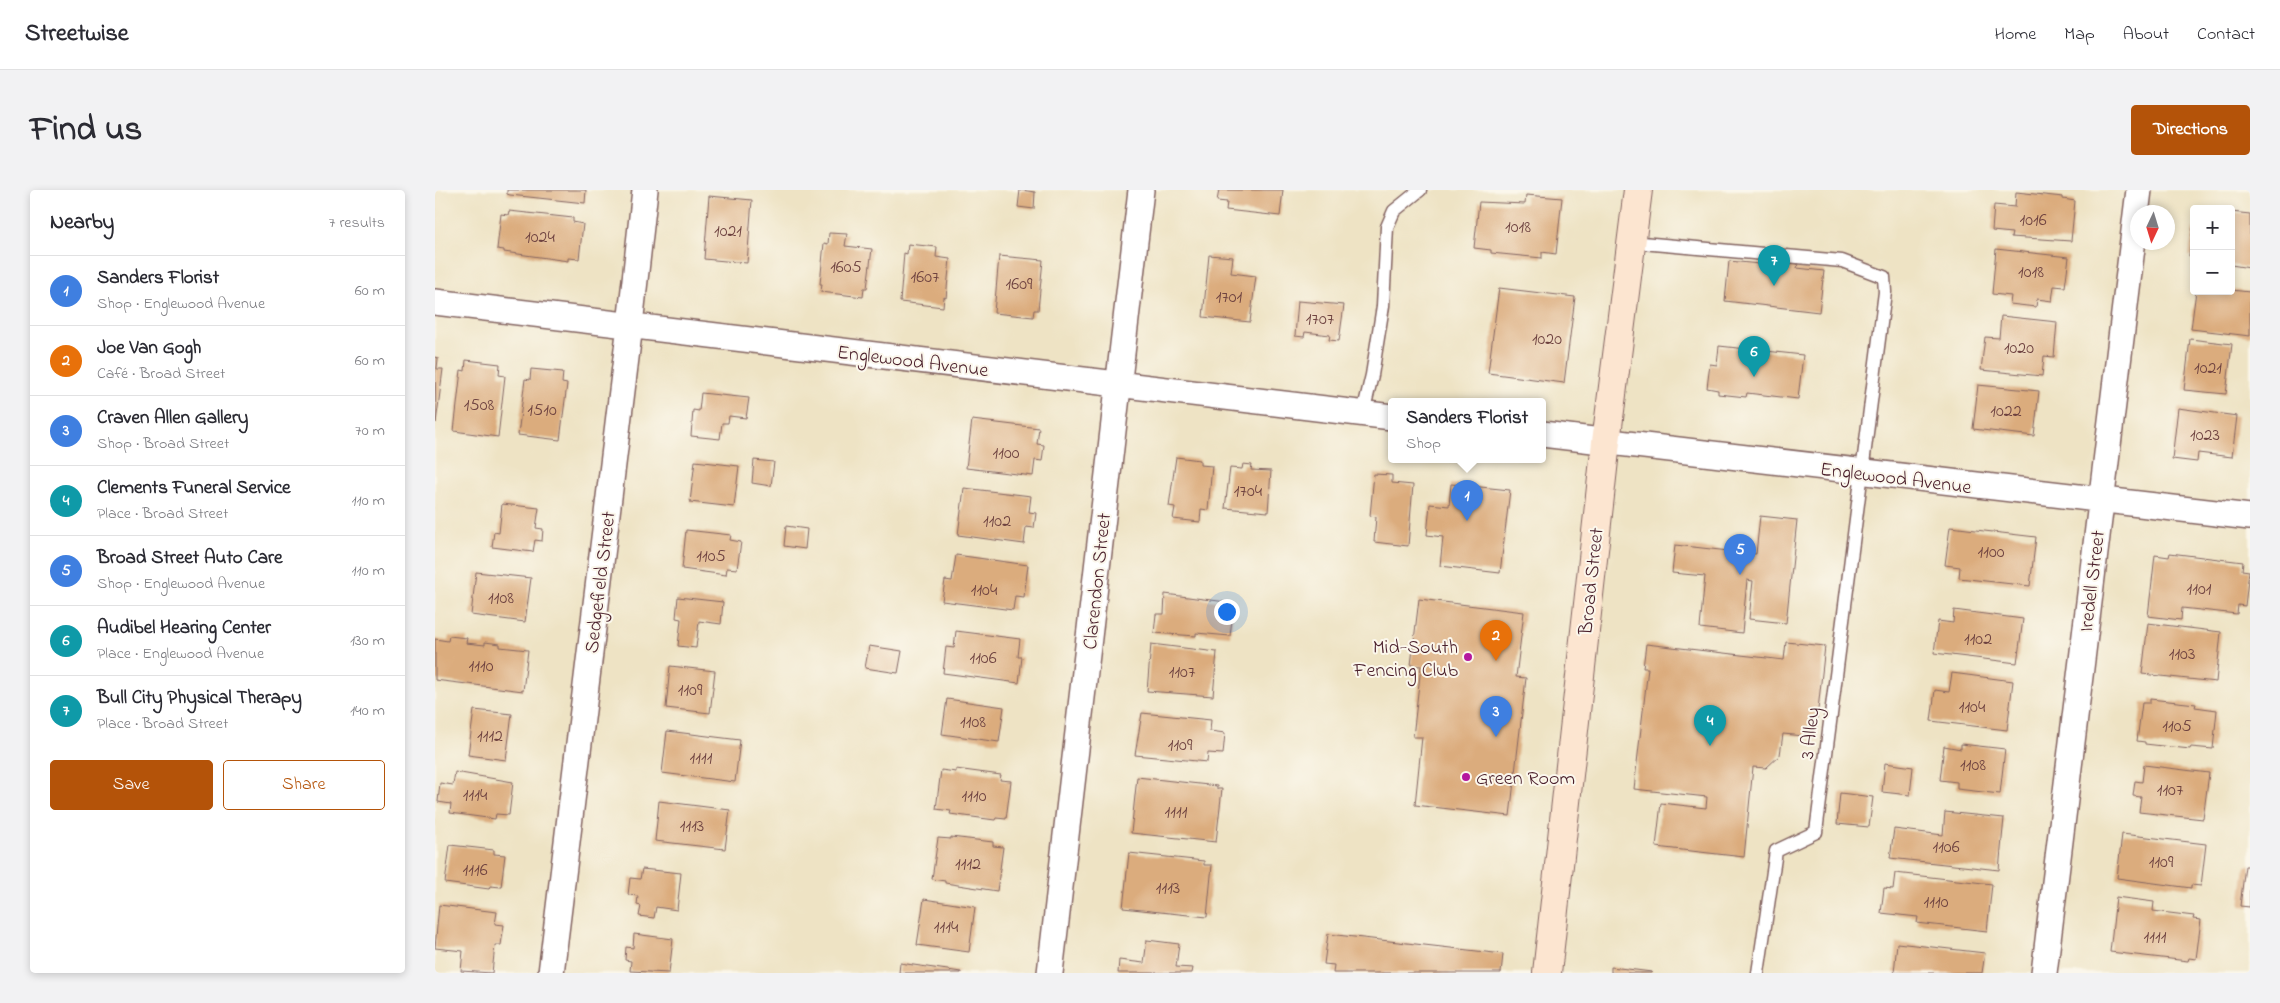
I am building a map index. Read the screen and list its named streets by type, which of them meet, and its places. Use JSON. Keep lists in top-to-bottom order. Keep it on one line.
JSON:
{"streets":{"street":["Englewood Avenue","Clarendon Street","Broad Street","Iredell Street","Sedgefield Street"],"lane":["3 Alley"]},"crossings":[["Englewood Avenue","Clarendon Street"],["Englewood Avenue","Broad Street"],["Englewood Avenue","Iredell Street"],["Englewood Avenue","Sedgefield Street"],["Englewood Avenue","3 Alley"]],"places":["Mid-South Fencing Club","Green Room"],"house_numbers":["1016","1018","1021","1024","1605","1018","1607","1609","1701","1707","1020","1020","1021","1508","1510","1022","1023","1100","1704","1102","1100","1105","1101","1104","1108","1102","1103","1106","1110","1107","1109","1104","1108","1105","1112","1109","1111","1108","1107","1114","1110","1111","1113","1106","1109","1112","1116","1113","1110","1114","1111"],"north":"bottom","page":{"header":"Streetwise","nav":["Home","Map","About","Contact"],"title":"Find us","buttons":["Directions",["Save","Share"]],"heading":["Nearby","7 results"],"map_buttons":["+","−"],"pins":["7","6","1","5","2","3","4"],"list":[{"mark":"1","name":"Sanders Florist","note":"Shop · Englewood Avenue","value":"60 m"},{"mark":"2","name":"Joe Van Gogh","note":"Café · Broad Street","value":"60 m"},{"mark":"3","name":"Craven Allen Gallery","note":"Shop · Broad Street","value":"70 m"},{"mark":"4","name":"Clements Funeral Service","note":"Place · Broad Street","value":"110 m"},{"mark":"5","name":"Broad Street Auto Care","note":"Shop · Englewood Avenue","value":"110 m"},{"mark":"6","name":"Audibel Hearing Center","note":"Place · Englewood Avenue","value":"130 m"},{"mark":"7","name":"Bull City Physical Therapy","note":"Place · Broad Street","value":"140 m"}],"popup":["Sanders Florist","Shop"]}}
